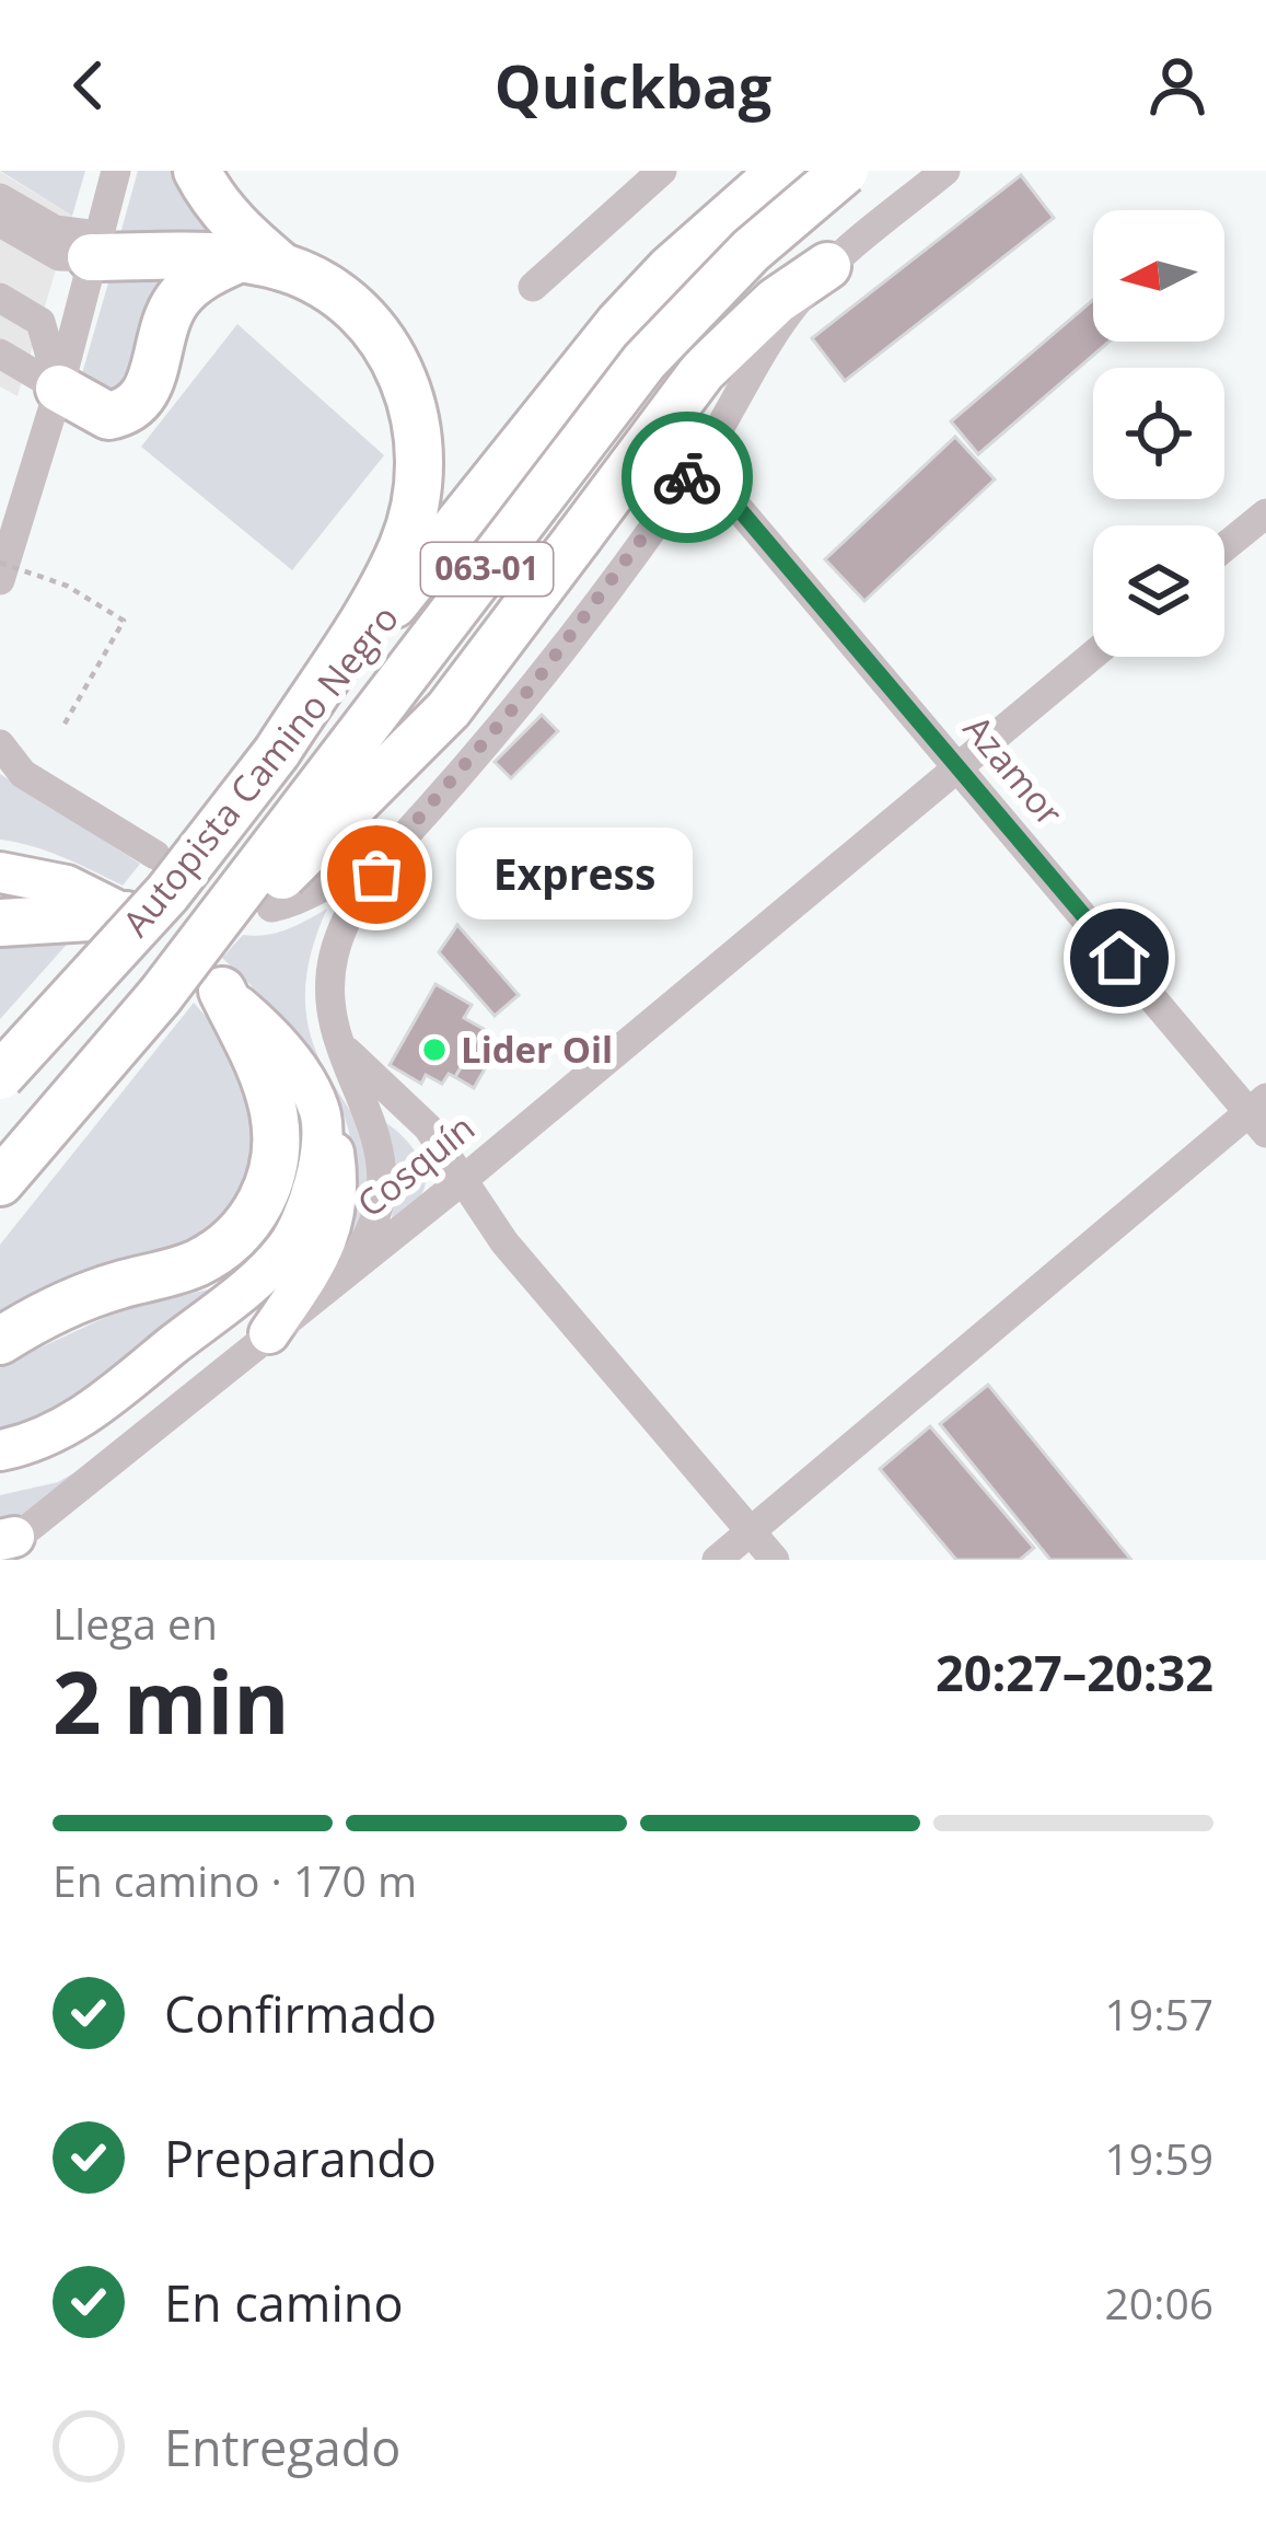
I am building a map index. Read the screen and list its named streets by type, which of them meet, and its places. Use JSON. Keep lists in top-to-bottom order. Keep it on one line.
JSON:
{"streets":{"highway":["063-01","Autopista Camino Negro"],"street":["Azamor","Cosquín"]},"crossings":[["Azamor","Cosquín"]],"places":["Express","Lider Oil"],"north":"left","page":{"header":"Quickbag","bubble":"Express","heading":["2 min","Llega en","20:27–20:32"],"bar":"En camino · 170 m","list":[["Confirmado","19:57"],["Preparando","19:59"],["En camino","20:06"],"Entregado"]}}
